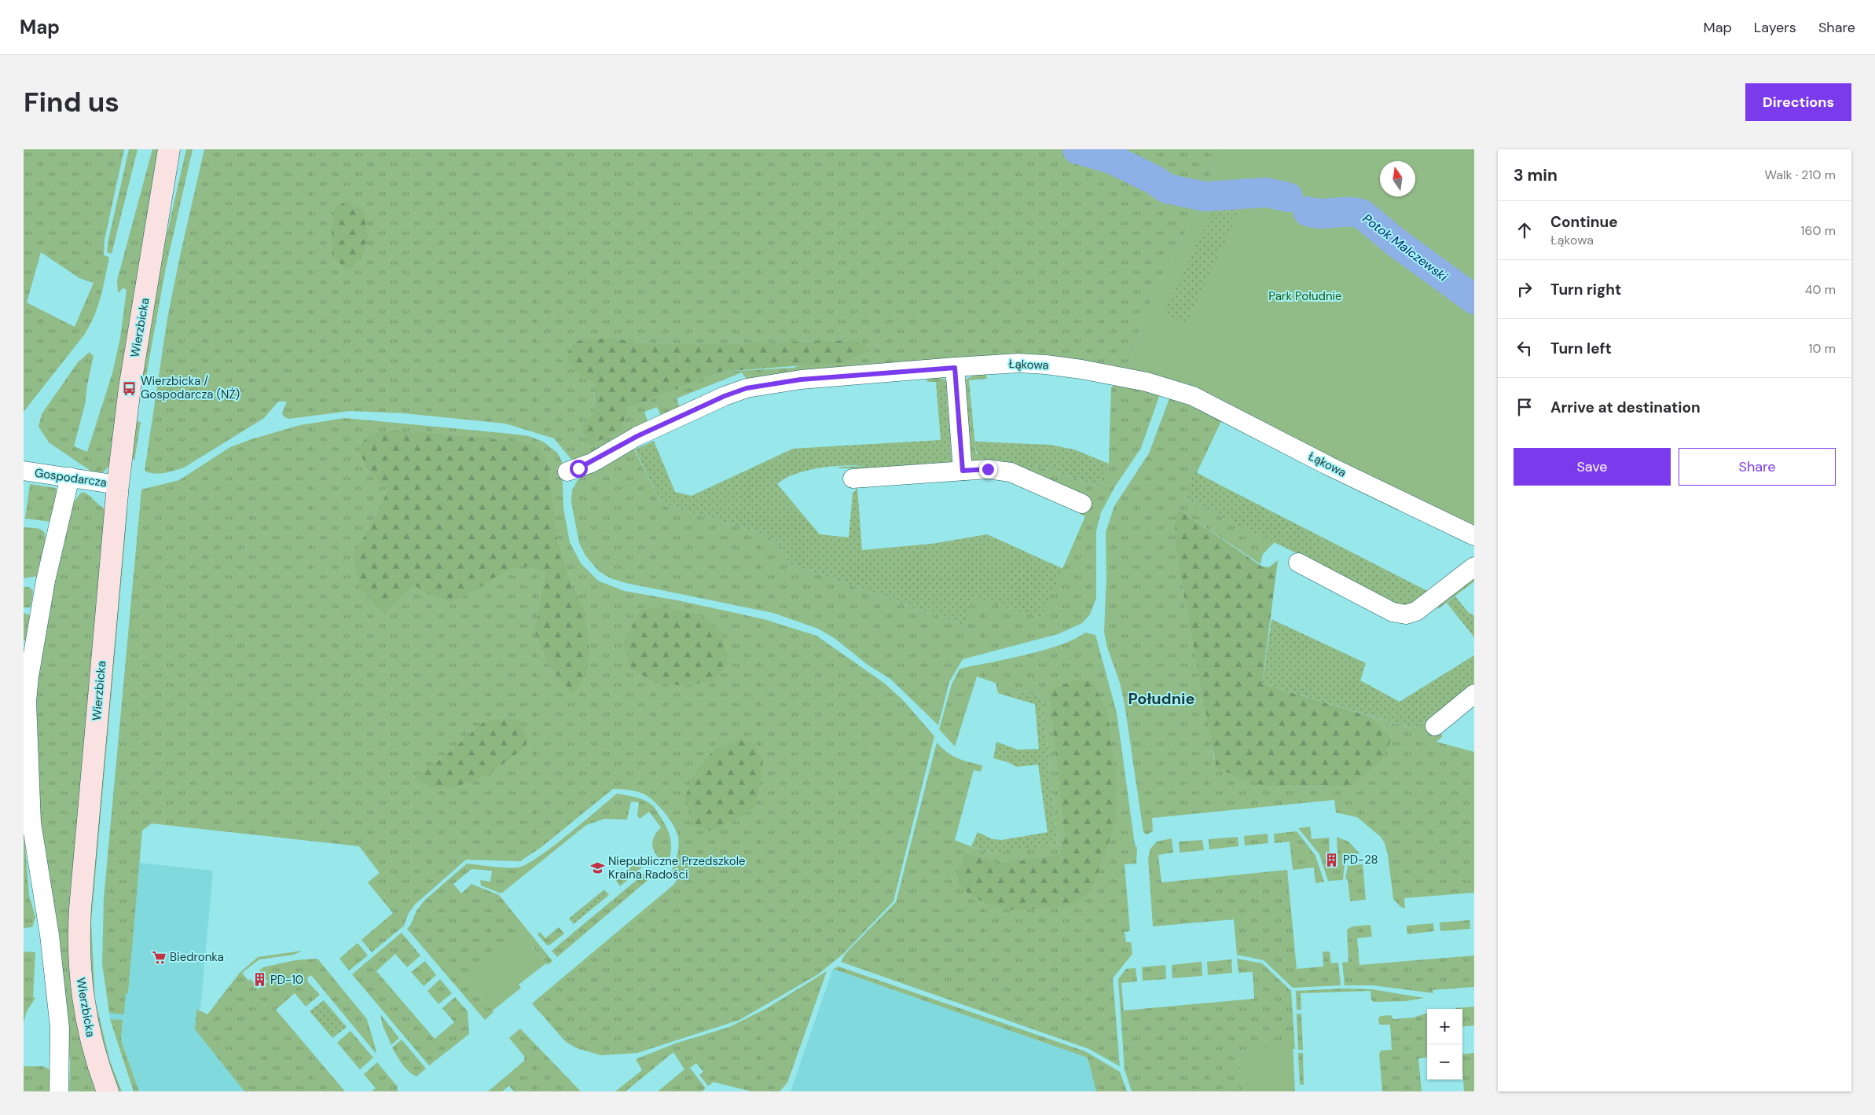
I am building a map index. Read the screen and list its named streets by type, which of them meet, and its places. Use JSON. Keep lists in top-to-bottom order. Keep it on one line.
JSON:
{"streets":{"street":["Wierzbicka","Łąkowa","Gospodarcza"]},"crossings":[["Wierzbicka","Gospodarcza"]],"districts":["Południe"],"water":["Potok Malczewski"],"parks":["Park Południe"],"places":{"bus stop":["Wierzbicka / Gospodarcza (NŻ)"],"building":["PD-28","PD-10"],"school or university":["Niepubliczne Przedszkole Kraina Radości"],"supermarket":["Biedronka"]},"north":"top","page":{"header":"Map","nav":["Map","Layers","Share"],"buttons":["Directions",["Save","Share"]],"title":"Find us","heading":["3 min","Walk · 210 m"],"list":[["Continue","Łąkowa","160 m"],["Turn right","40 m"],["Turn left","10 m"],"Arrive at destination"],"map_buttons":["+","−"]}}
